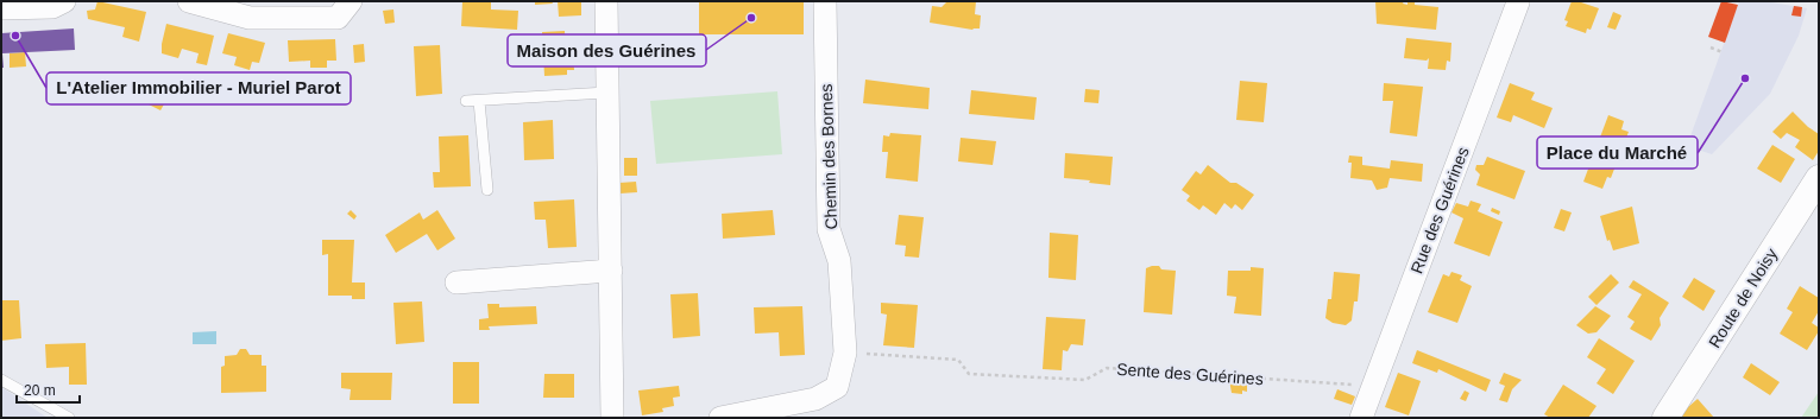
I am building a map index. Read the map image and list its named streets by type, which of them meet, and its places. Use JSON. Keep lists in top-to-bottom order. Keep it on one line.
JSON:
{"streets":{"street":["Chemin des Bornes","Rue des Guérines","Route de Noisy"],"path":["Sente des Guérines"]},"crossings":[["Chemin des Bornes","Sente des Guérines"],["Rue des Guérines","Sente des Guérines"]],"places":["Maison des Guérines","L'Atelier Immobilier - Muriel Parot","Place du Marché"],"scale_bar":"20 m"}
